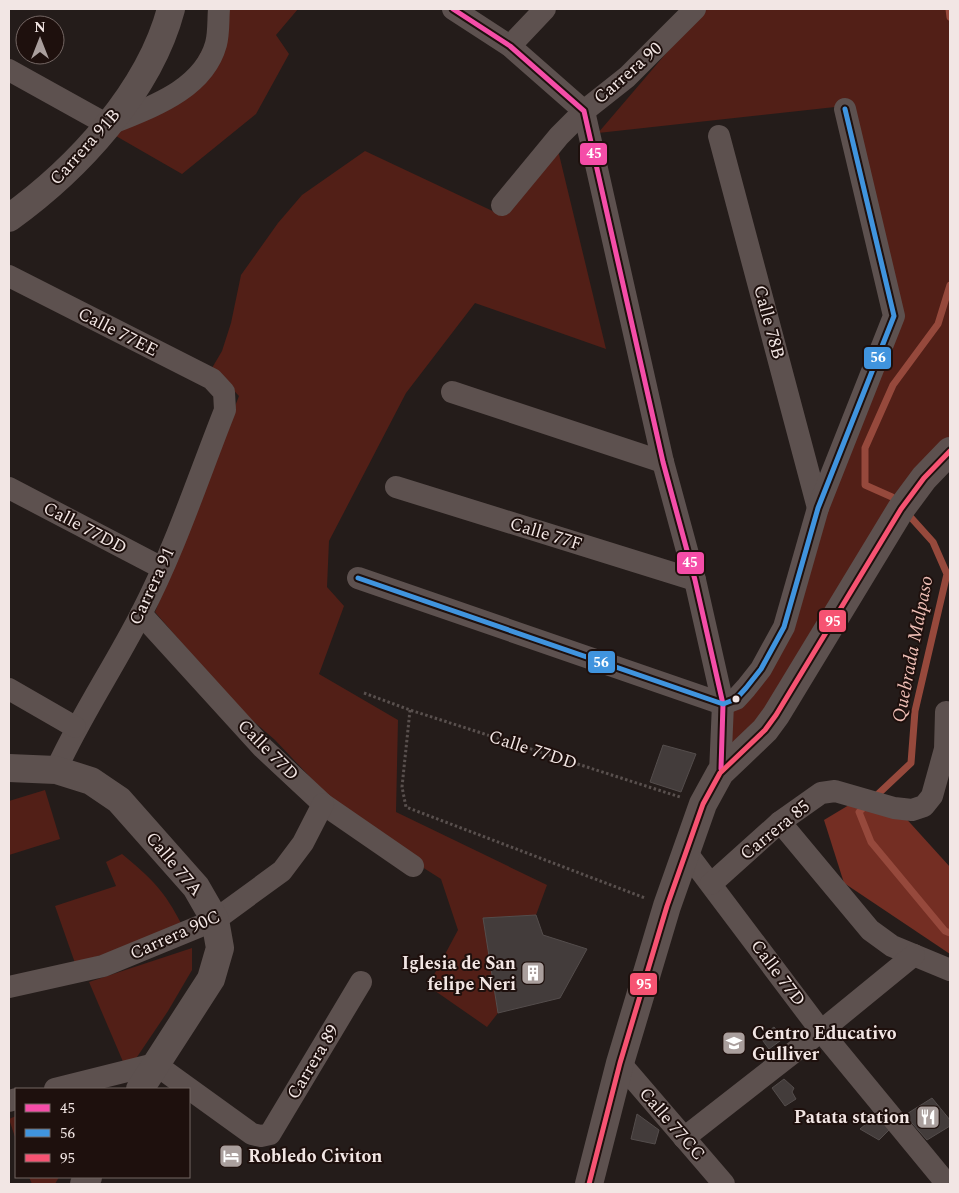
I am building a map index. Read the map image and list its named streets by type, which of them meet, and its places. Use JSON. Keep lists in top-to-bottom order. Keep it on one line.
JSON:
{"streets":{"street":["Carrera 90","Carrera 91B","Calle 78B","Calle 77EE","Calle 77DD","Calle 77F","Carrera 91","Calle 77D","Carrera 85","Calle 77A","Carrera 90C","Carrera 89","Calle 77CC"]},"crossings":[["Calle 77EE","Carrera 91"],["Calle 77DD","Carrera 91"],["Carrera 91","Calle 77D"],["Carrera 91","Calle 77A"],["Calle 77D","Carrera 85"],["Calle 77D","Carrera 90C"],["Calle 77A","Carrera 90C"],["Calle 77A","Carrera 89"]],"water":["Quebrada Malpaso"],"places":{"building":["Iglesia de San felipe Neri"],"school or university":["Centro Educativo Gulliver"],"restaurant":["Patata station"],"hotel":["Robledo Civiton"]},"lines":["transit line 45","transit line 56","transit line 95"],"legend":["45","56","95"],"north":"top"}
